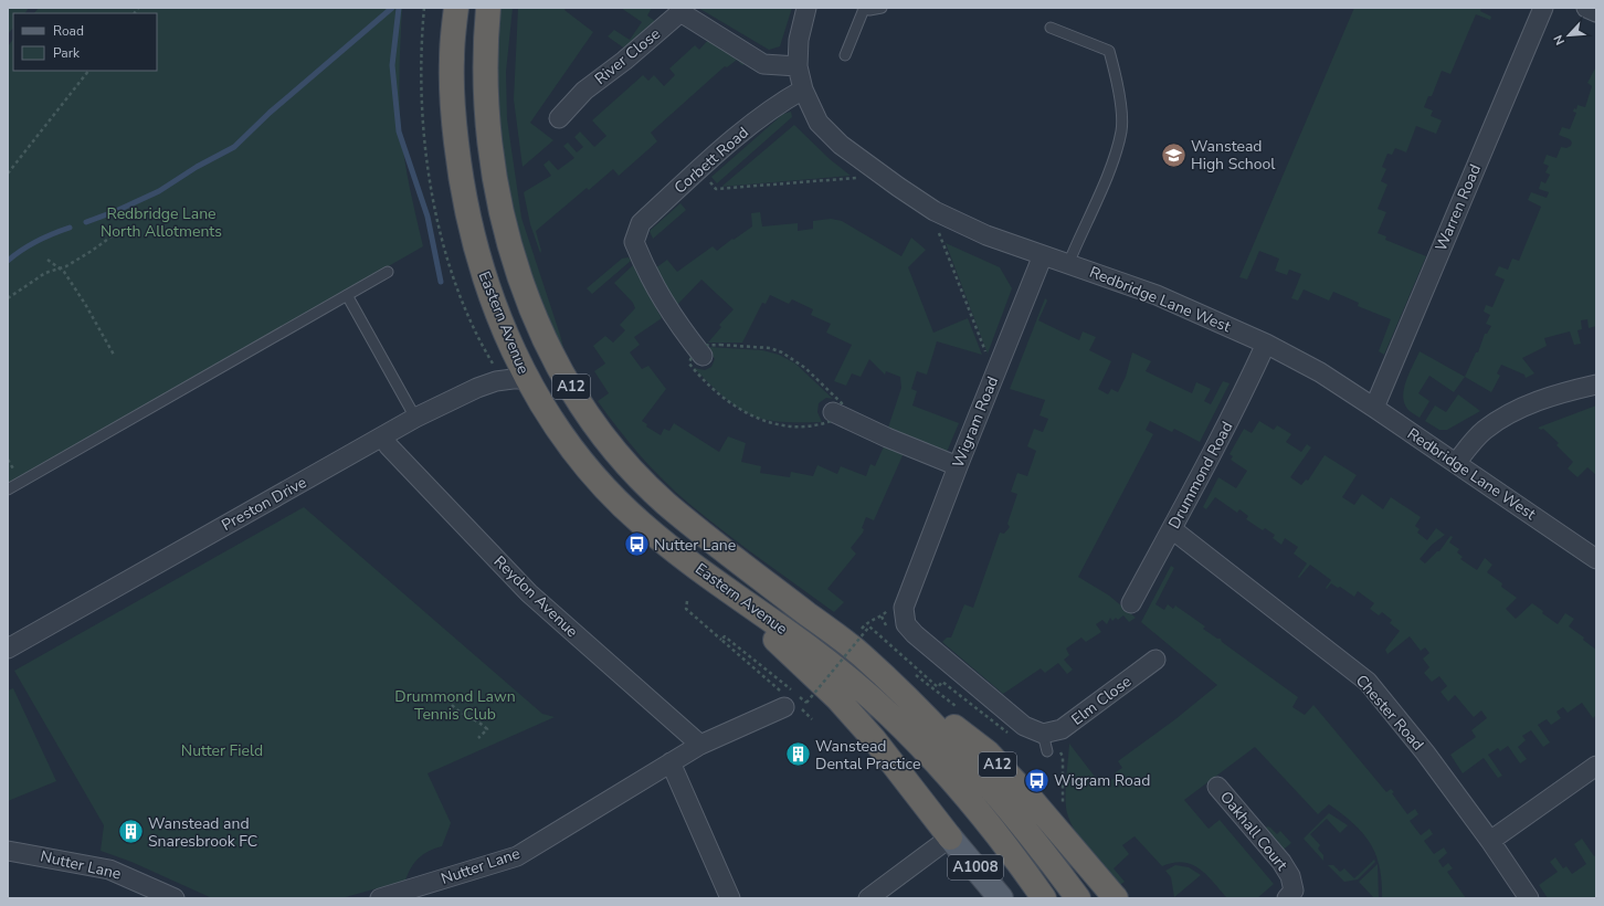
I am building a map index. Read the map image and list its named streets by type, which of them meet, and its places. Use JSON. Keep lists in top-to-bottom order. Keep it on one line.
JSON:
{"streets":{"highway":["Eastern Avenue","A12"],"main road":["A1008"],"street":["River Close","Corbett Road","Warren Road","Redbridge Lane West","Wigram Road","Drummond Road","Preston Drive","Reydon Avenue","Elm Close","Chester Road","Oakhall Court","Nutter Lane"]},"crossings":[["River Close","Redbridge Lane West"],["Corbett Road","Redbridge Lane West"],["Warren Road","Redbridge Lane West"],["Redbridge Lane West","Wigram Road"],["Redbridge Lane West","Drummond Road"],["Eastern Avenue","A12"],["Eastern Avenue","Preston Drive"],["A12","A1008"],["Wigram Road","Elm Close"],["Drummond Road","Chester Road"],["Preston Drive","Reydon Avenue"],["Reydon Avenue","Nutter Lane"]],"parks":["Redbridge Lane North Allotments","Drummond Lawn Tennis Club","Nutter Field"],"places":{"school or university":["Wanstead High School"],"bus stop":["Nutter Lane","Wigram Road"],"building":["Wanstead Dental Practice","Wanstead and Snaresbrook FC"]},"legend":["Road","Park"],"north":"bottom left"}
